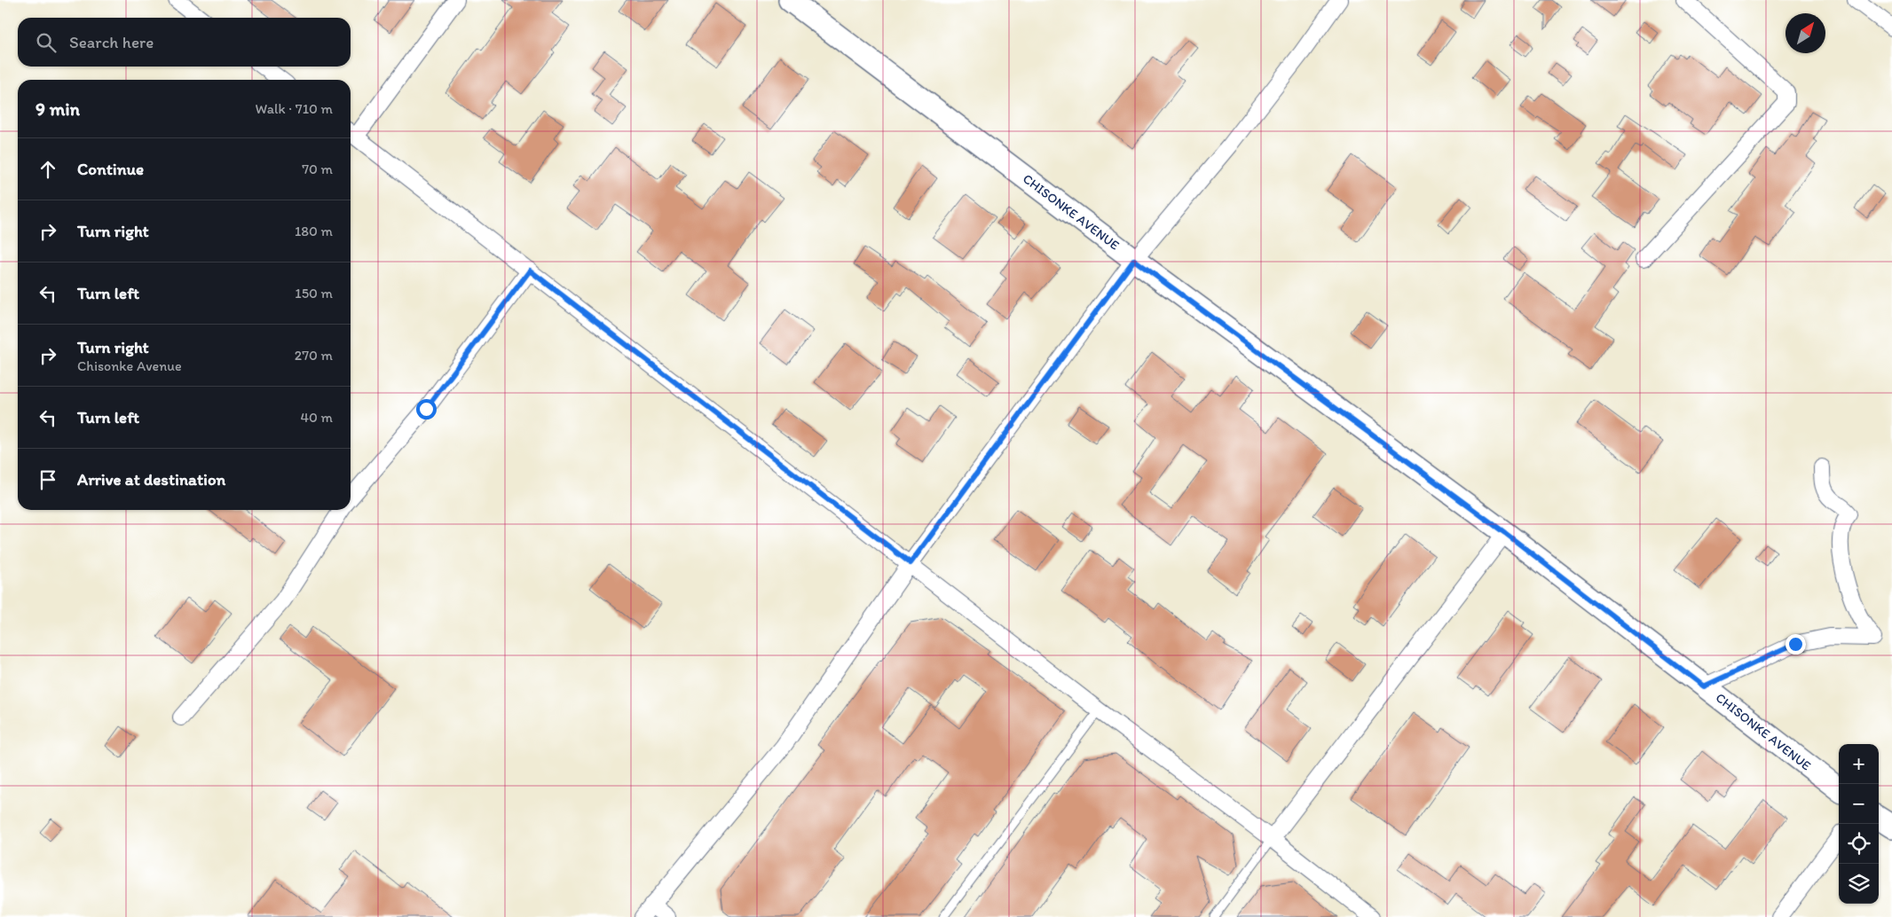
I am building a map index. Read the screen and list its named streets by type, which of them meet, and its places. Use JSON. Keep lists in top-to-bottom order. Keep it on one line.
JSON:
{"streets":{"street":["CHISONKE AVENUE"]},"north":"top right","page":{"search":"Search here","heading":["9 min","Walk · 710 m"],"list":[["Continue","70 m"],["Turn right","180 m"],["Turn left","150 m"],["Turn right","Chisonke Avenue","270 m"],["Turn left","40 m"],"Arrive at destination"],"map_buttons":["+","−"]}}
